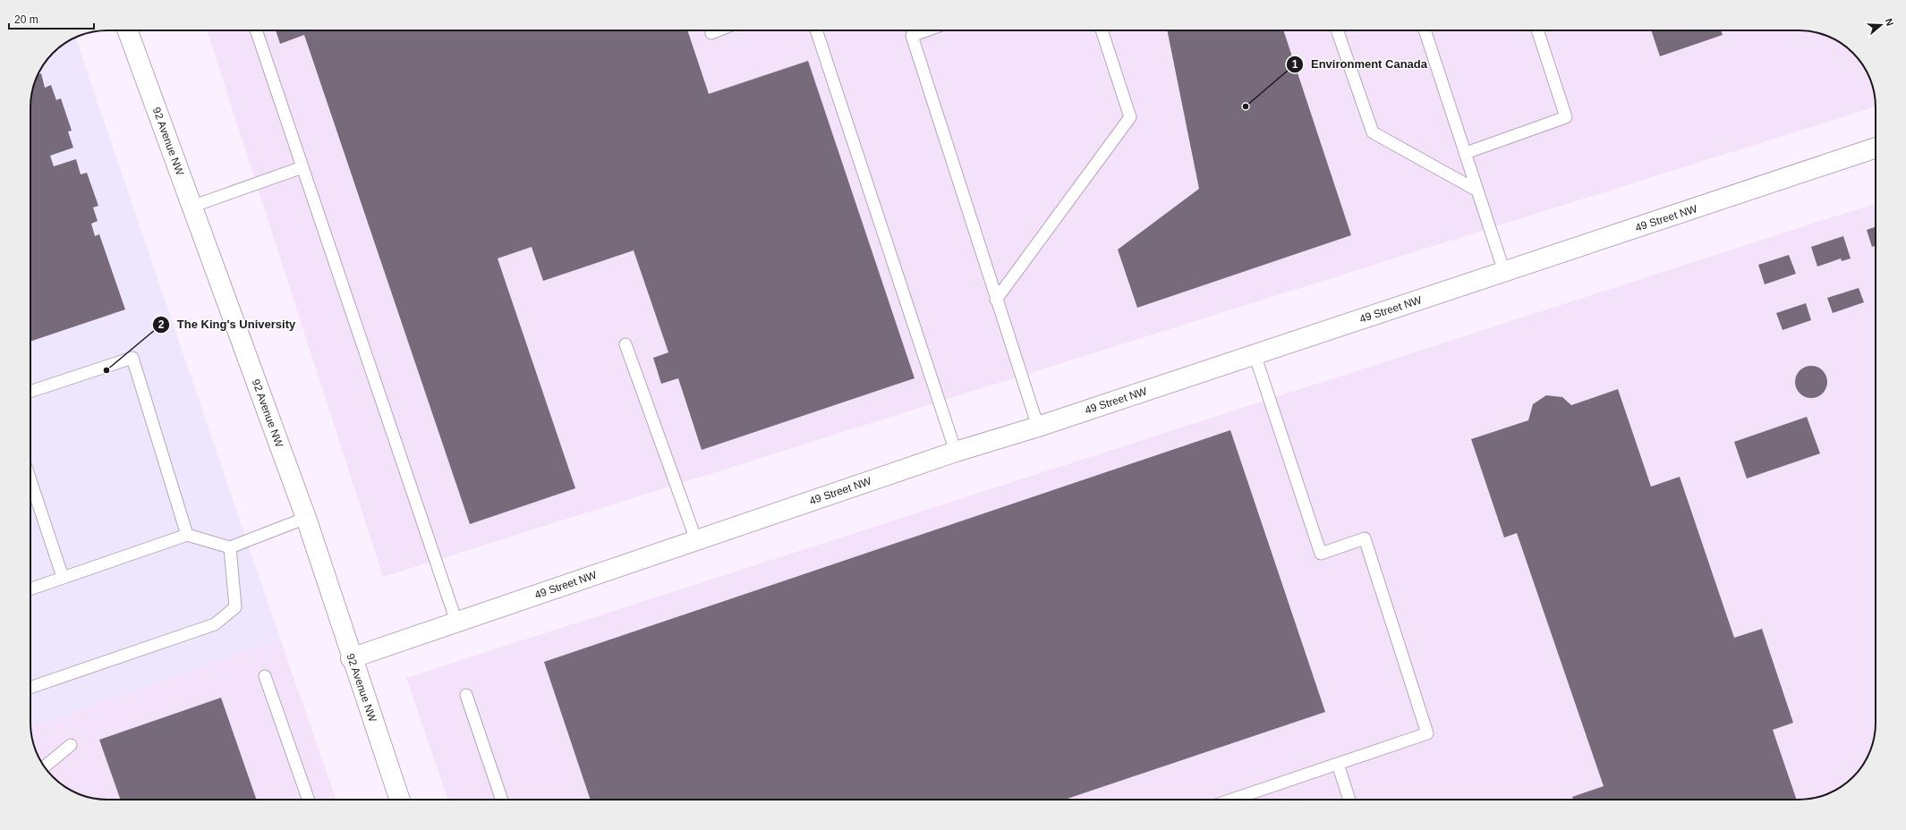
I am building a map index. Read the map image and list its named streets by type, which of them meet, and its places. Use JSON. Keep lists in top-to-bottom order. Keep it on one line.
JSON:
{"streets":{"street":["92 Avenue NW","49 Street NW"]},"crossings":[["92 Avenue NW","49 Street NW"]],"places":["Environment Canada","The King's University"],"scale_bar":"20 m","north":"right"}
